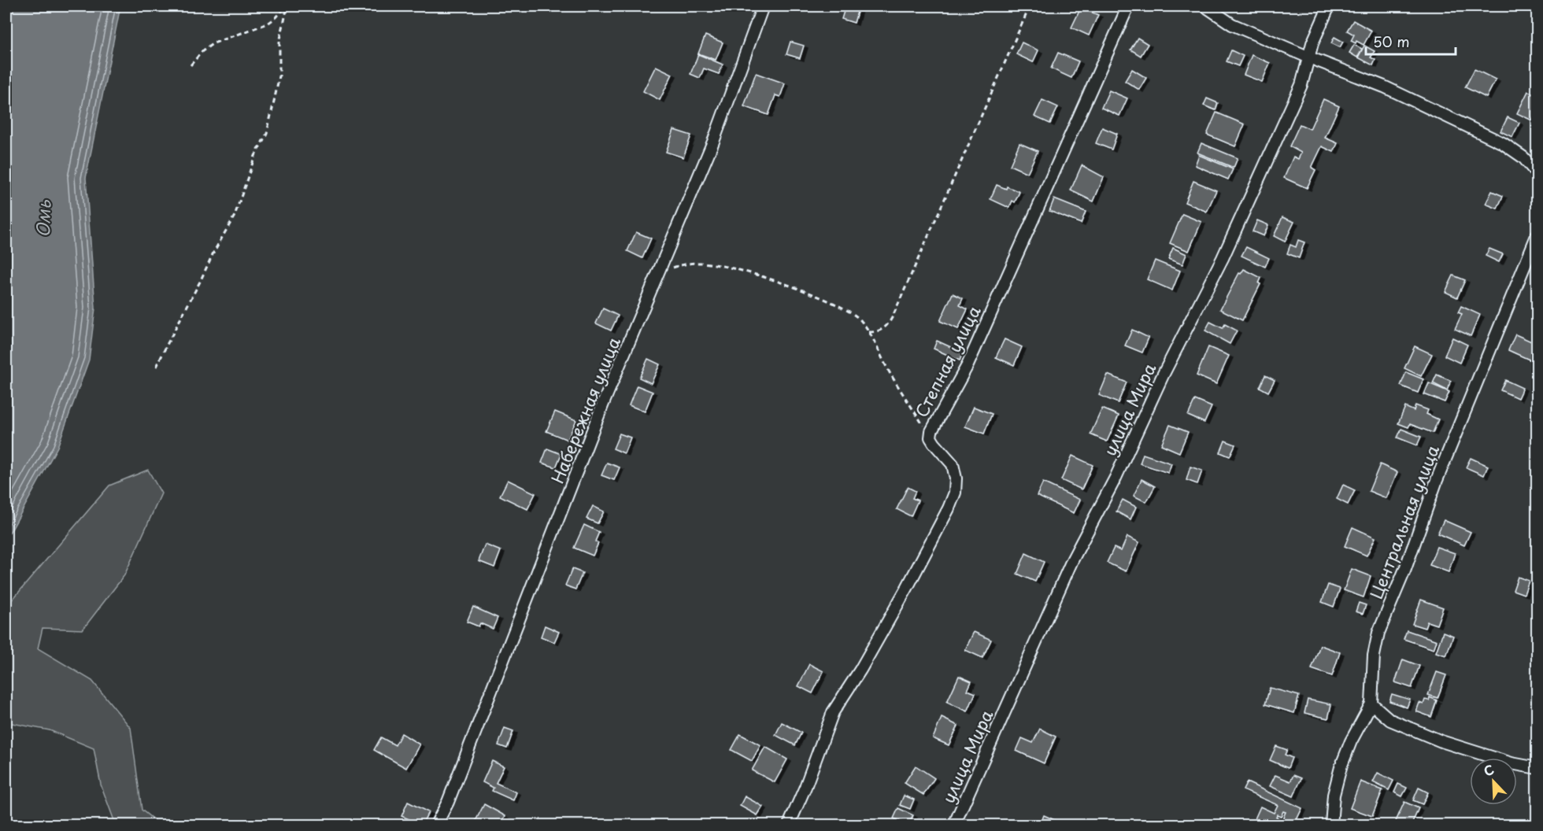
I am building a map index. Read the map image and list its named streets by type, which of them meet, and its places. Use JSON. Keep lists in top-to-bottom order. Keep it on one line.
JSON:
{"streets":{"street":["Степная улица","улица Мира","Набережная улица","Центральная улица"]},"water":["Омь"],"scale_bar":"50 m","north":"top left"}
